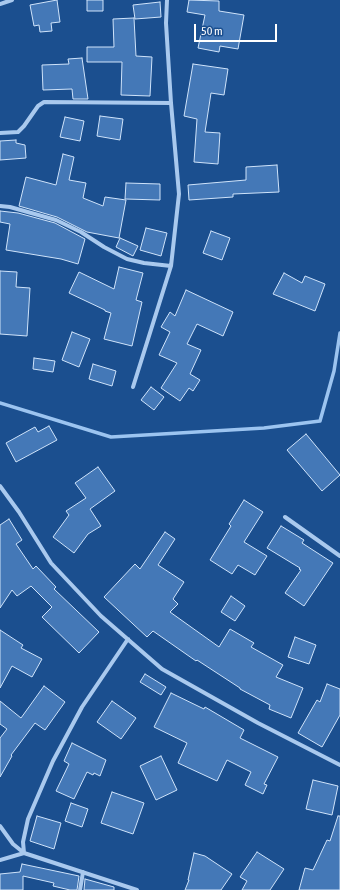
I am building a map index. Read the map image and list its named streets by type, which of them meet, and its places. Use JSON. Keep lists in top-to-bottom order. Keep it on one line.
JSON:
{"scale_bar":"50 m"}
